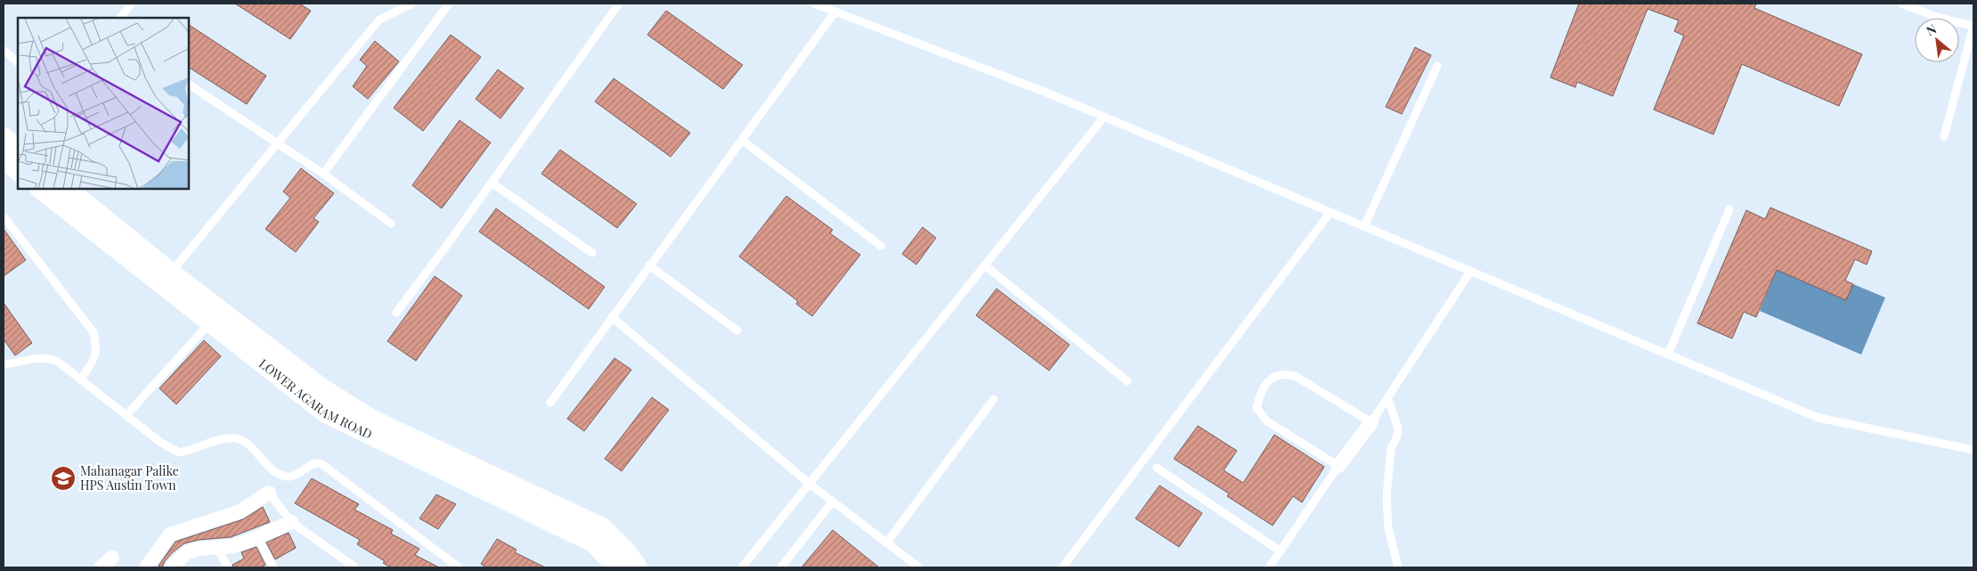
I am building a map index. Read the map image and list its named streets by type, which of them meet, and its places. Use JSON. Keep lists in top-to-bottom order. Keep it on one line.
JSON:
{"streets":{"main road":["LOWER AGARAM ROAD"]},"places":{"school or university":["Mahanagar Palike HPS Austin Town"]},"north":"top left"}
